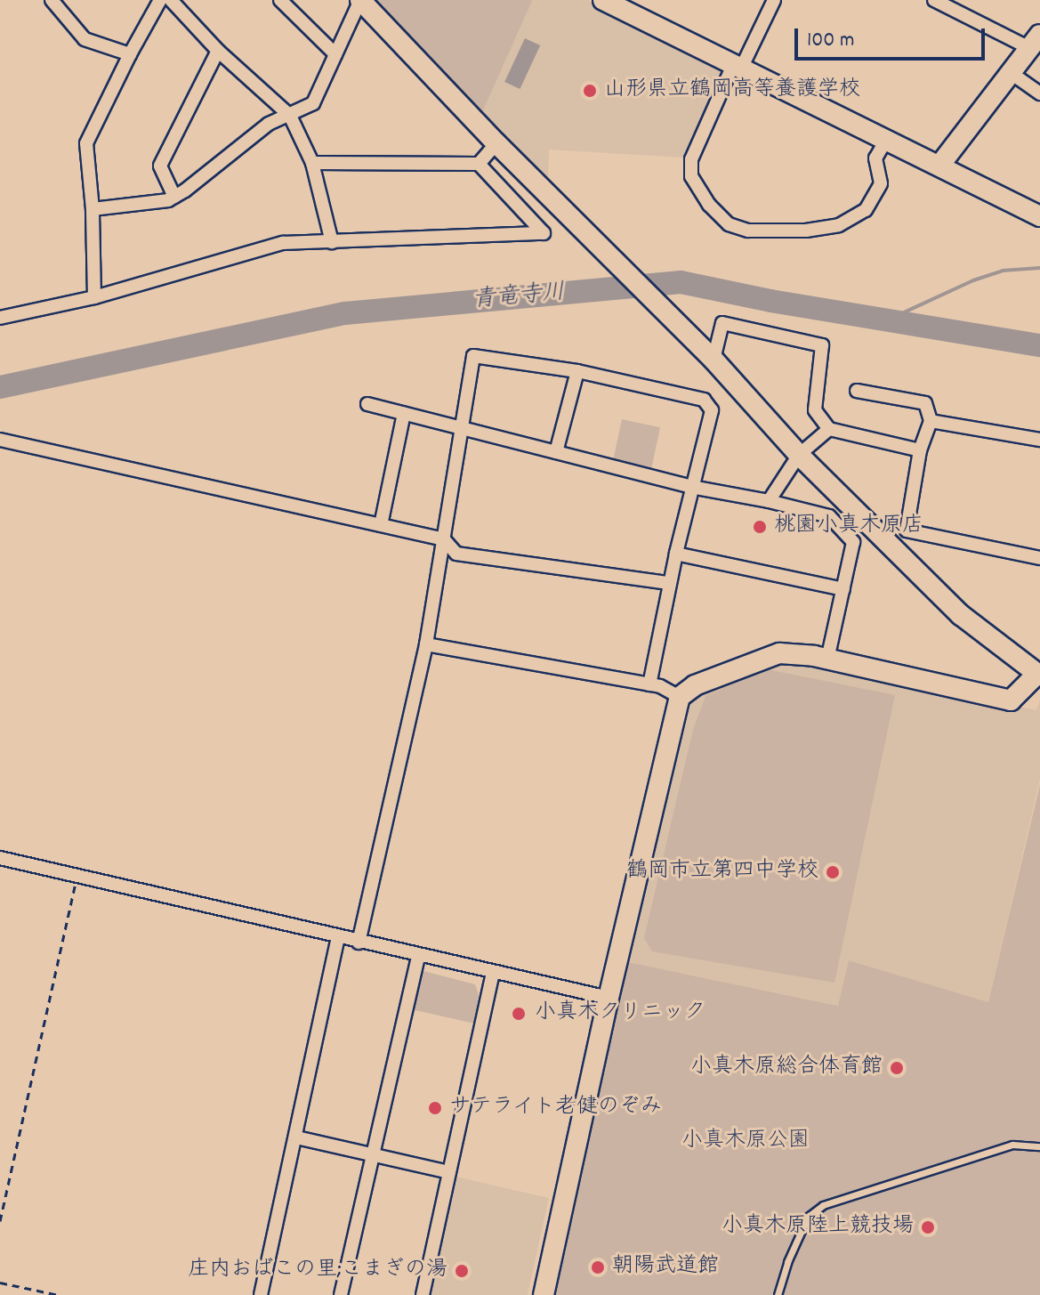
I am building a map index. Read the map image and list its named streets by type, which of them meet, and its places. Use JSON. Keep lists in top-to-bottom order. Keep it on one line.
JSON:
{"water":["青竜寺川"],"parks":["小真木原公園"],"places":["山形県立鶴岡高等養護学校","桃園小真木原店","鶴岡市立第四中学校","小真木クリニック","小真木原総合体育館","サテライト老健のぞみ","小真木原陸上競技場","朝陽武道館","庄内おばこの里;こまぎの湯"],"scale_bar":"100 m"}
